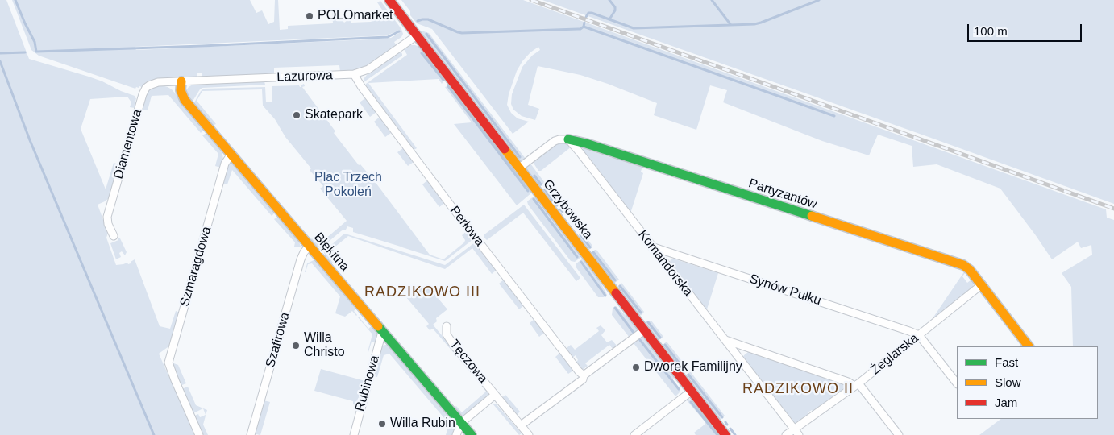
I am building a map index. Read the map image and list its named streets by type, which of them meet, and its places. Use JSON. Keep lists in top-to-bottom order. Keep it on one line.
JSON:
{"streets":{"street":["Lazurowa","Diamentowa","Partyzantów","Grzybowska","Perłowa","Błękitna","Komandorska","Szmaragdowa","Synów Pułku","Szafirowa","Żeglarska","Tęczowa","Rubinowa"]},"crossings":[["Lazurowa","Diamentowa"],["Lazurowa","Grzybowska"],["Lazurowa","Perłowa"],["Lazurowa","Błękitna"],["Diamentowa","Błękitna"],["Partyzantów","Komandorska"],["Partyzantów","Żeglarska"],["Błękitna","Szmaragdowa"],["Błękitna","Szafirowa"],["Błękitna","Tęczowa"],["Błękitna","Rubinowa"],["Komandorska","Synów Pułku"],["Komandorska","Żeglarska"],["Synów Pułku","Żeglarska"]],"districts":["RADZIKOWO III","RADZIKOWO II"],"parks":["Plac Trzech Pokoleń"],"places":["POLOmarket","Skatepark","Willa Christo","Dworek Familijny","Willa Rubin"],"legend":["Fast","Slow","Jam"],"scale_bar":"100 m"}
